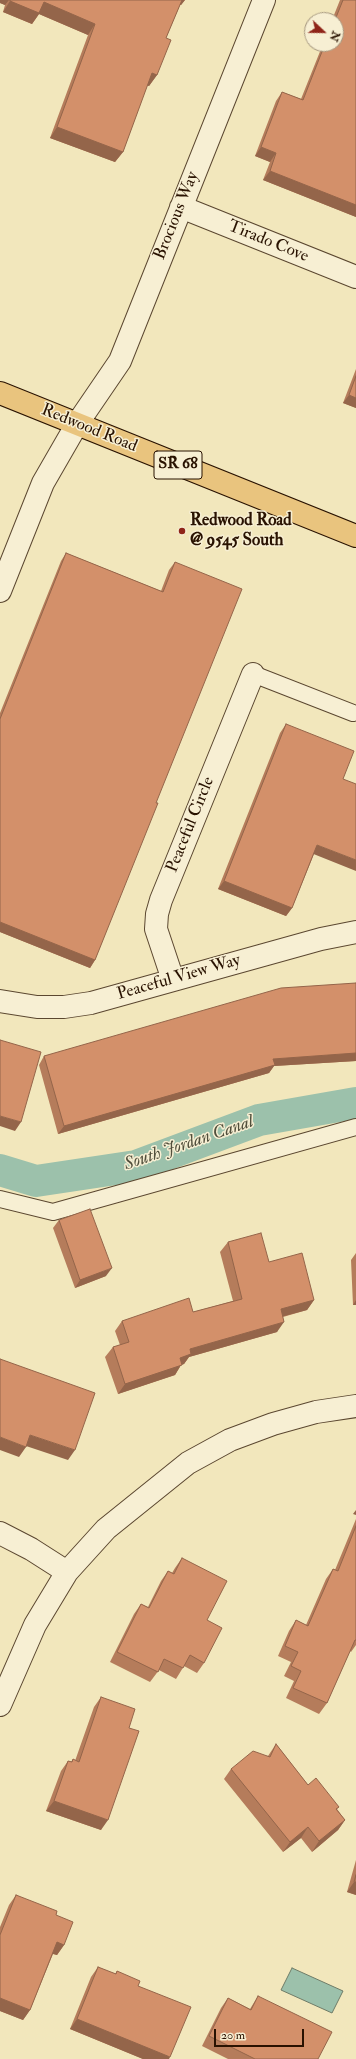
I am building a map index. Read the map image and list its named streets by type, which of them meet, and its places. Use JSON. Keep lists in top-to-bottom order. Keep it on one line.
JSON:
{"streets":{"main road":["Redwood Road","SR 68"],"street":["Brocious Way","Tirado Cove","Peaceful Circle","Peaceful View Way"]},"crossings":[["Brocious Way","Tirado Cove"],["Brocious Way","Redwood Road"],["Peaceful Circle","Peaceful View Way"]],"water":["South Jordan Canal"],"places":["Redwood Road @ 9545 South"],"scale_bar":"20 m","north":"right"}
